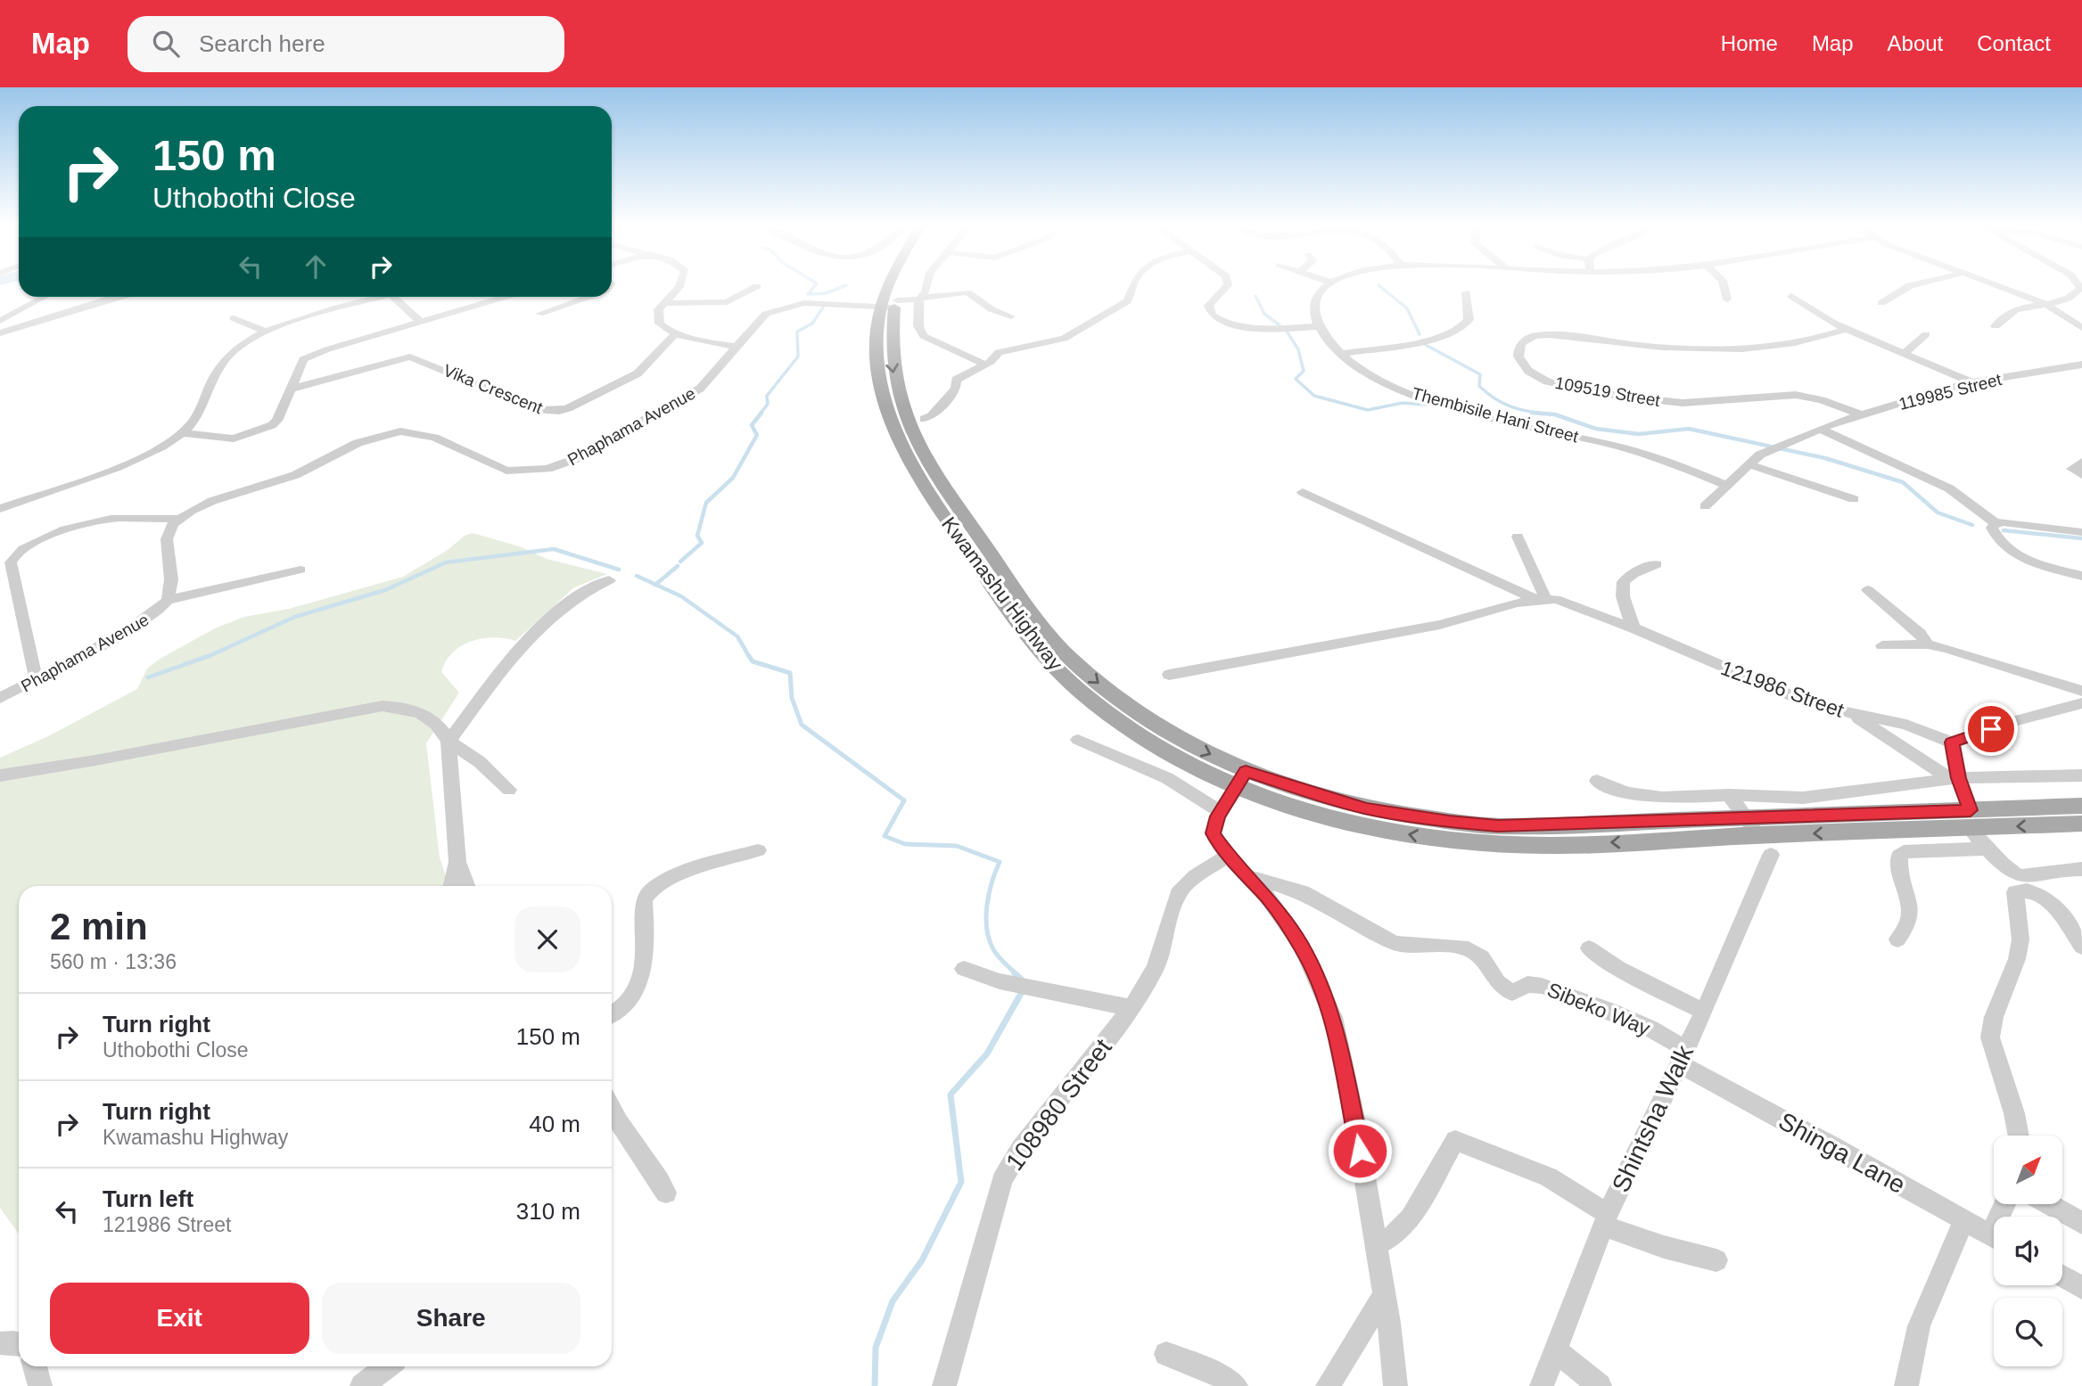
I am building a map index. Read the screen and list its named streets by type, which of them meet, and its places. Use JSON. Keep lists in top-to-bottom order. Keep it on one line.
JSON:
{"streets":{"main road":["Kwamashu Highway"],"street":["Vika Crescent","109519 Street","119985 Street","Thembisile Hani Street","Phaphama Avenue","121986 Street","Sibeko Way","108980 Street","Shintsha Walk","Shinga Lane"]},"crossings":[["109519 Street","119985 Street"],["119985 Street","Thembisile Hani Street"],["Phaphama Avenue","Kwamashu Highway"],["Sibeko Way","Shintsha Walk"],["Sibeko Way","Shinga Lane"],["Shintsha Walk","Shinga Lane"]],"north":"top right","page":{"header":"Map","search":"Search here","nav":["Home","Map","About","Contact"],"turn":["150 m","Uthobothi Close"],"heading":["2 min","560 m · 13:36"],"list":[{"name":"Turn right","note":"Uthobothi Close","value":"150 m"},{"name":"Turn right","note":"Kwamashu Highway","value":"40 m"},{"name":"Turn left","note":"121986 Street","value":"310 m"}],"buttons":["Exit","Share"]}}
